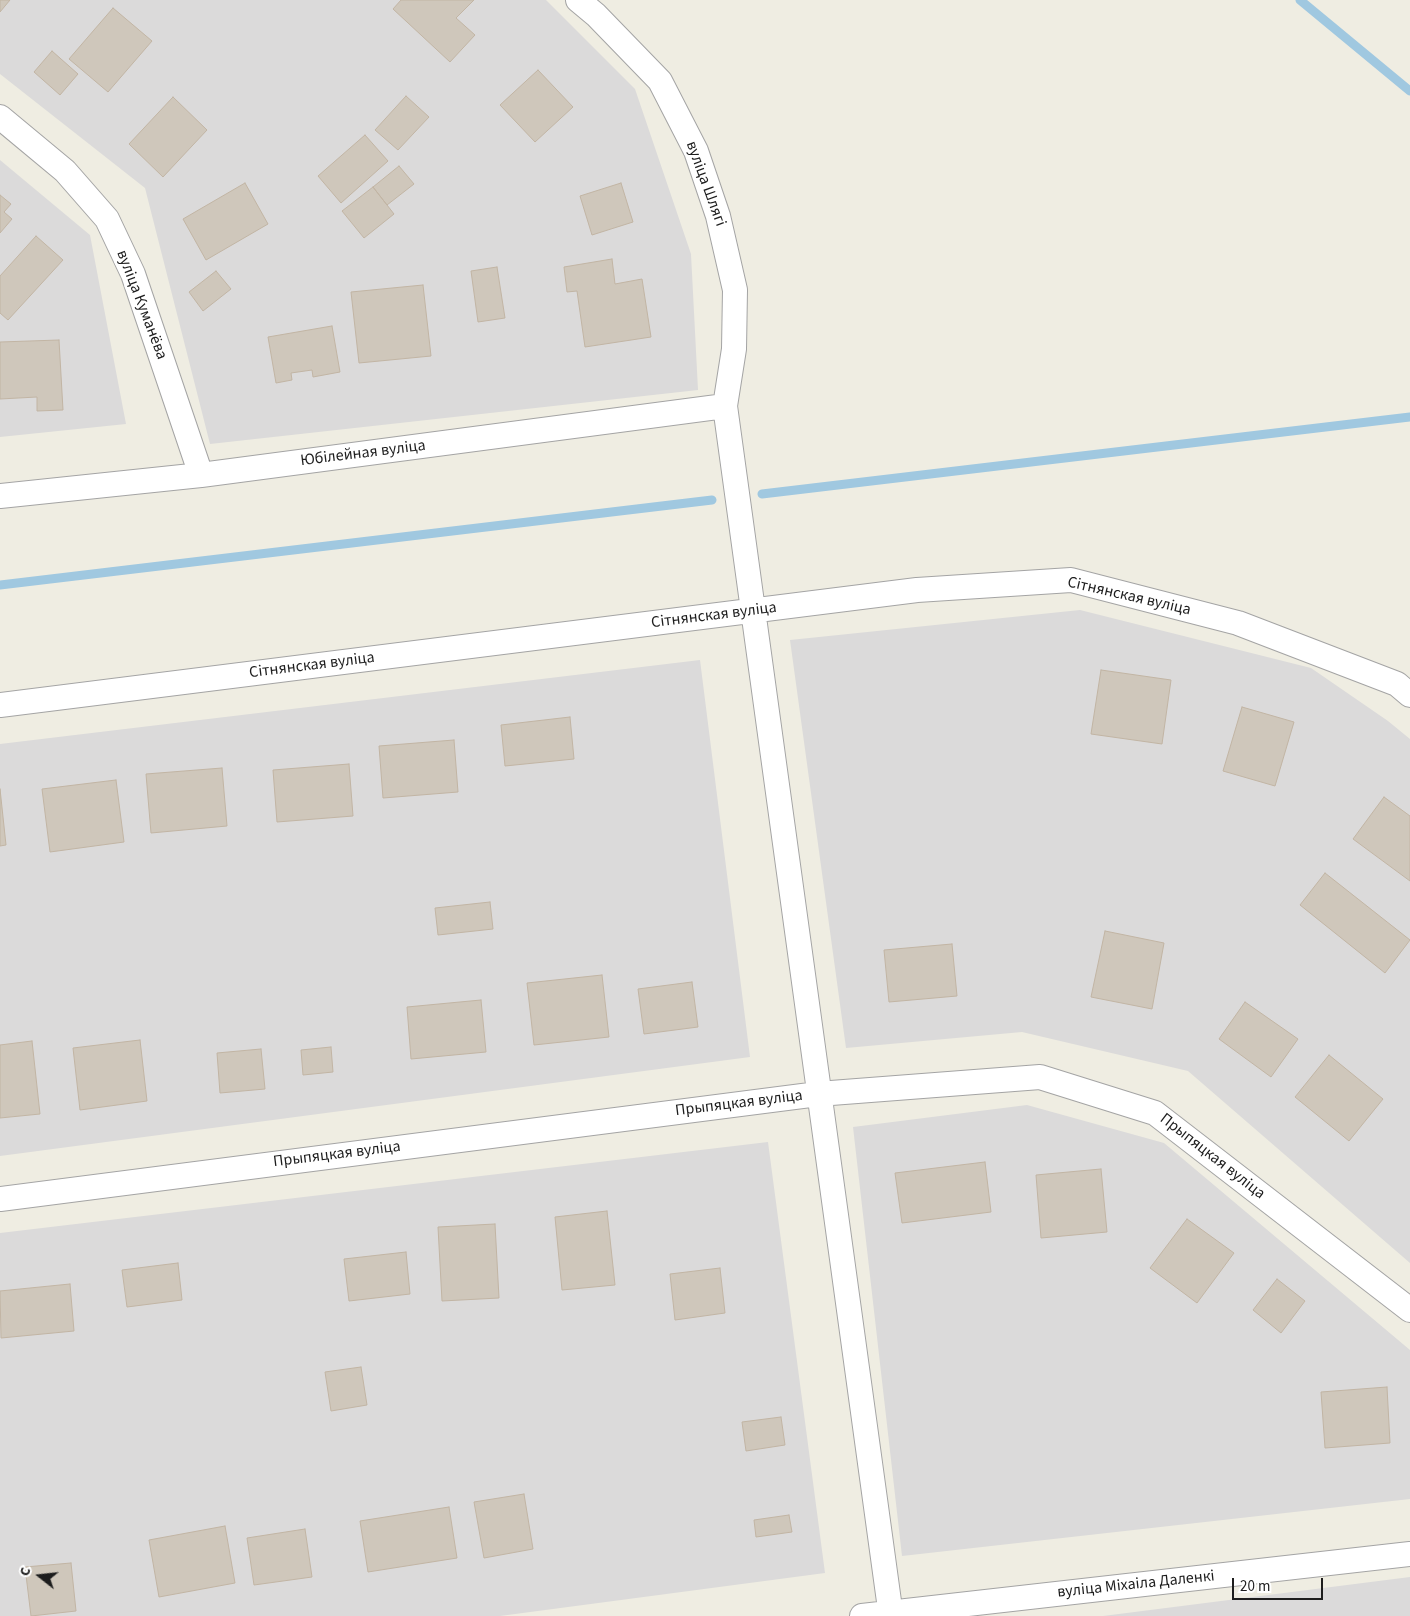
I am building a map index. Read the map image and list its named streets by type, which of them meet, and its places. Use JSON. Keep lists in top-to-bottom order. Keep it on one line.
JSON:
{"streets":{"street":["вуліца Шлягі","вуліца Куманёва","Юбілейная вуліца","Сітнянская вуліца","Прыпяцкая вуліца","вуліца Міхаіла Даленкі"]},"crossings":[["вуліца Шлягі","Юбілейная вуліца"],["вуліца Шлягі","Сітнянская вуліца"],["вуліца Шлягі","Прыпяцкая вуліца"],["вуліца Шлягі","вуліца Міхаіла Даленкі"],["вуліца Куманёва","Юбілейная вуліца"]],"scale_bar":"20 m","north":"left"}
